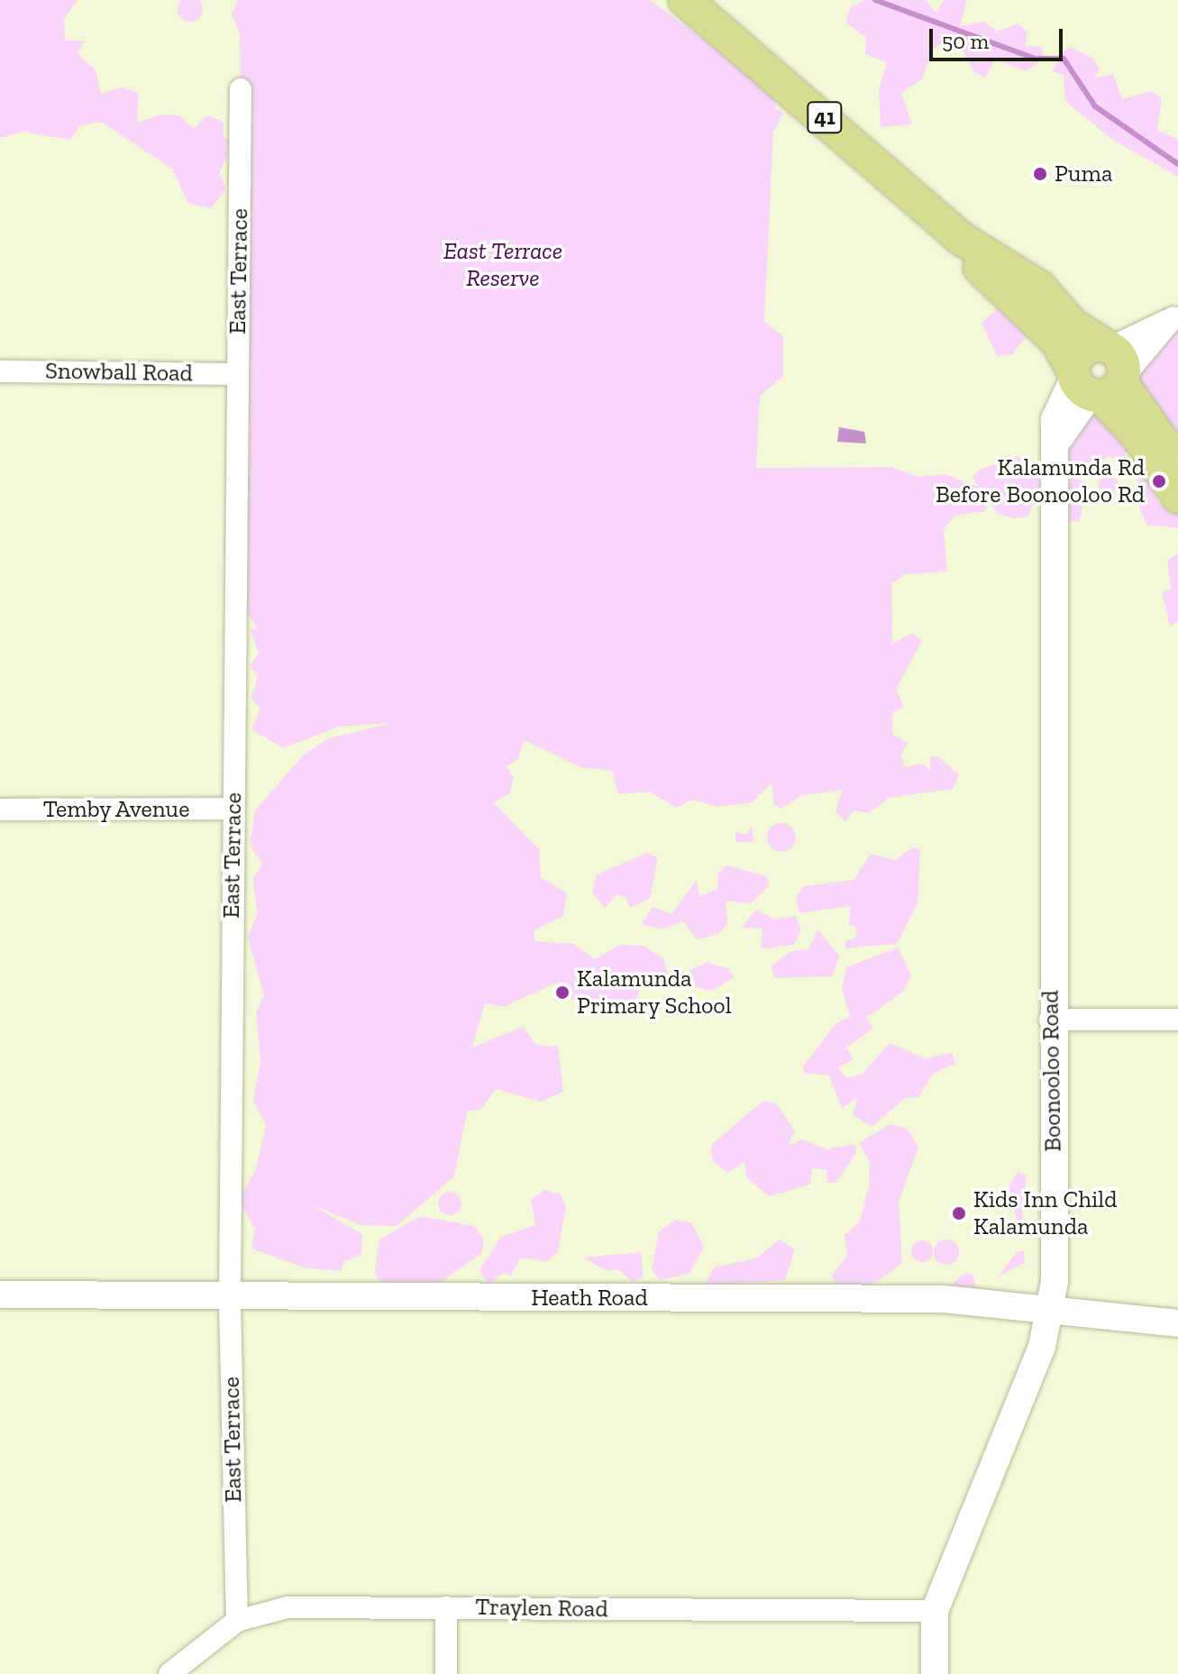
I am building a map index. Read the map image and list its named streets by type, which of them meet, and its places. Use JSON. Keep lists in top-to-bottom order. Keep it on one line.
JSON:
{"streets":{"main road":["41"],"street":["East Terrace","Snowball Road","Temby Avenue","Boonooloo Road","Heath Road","Traylen Road"]},"crossings":[["41","Boonooloo Road"],["East Terrace","Snowball Road"],["East Terrace","Temby Avenue"],["East Terrace","Heath Road"],["East Terrace","Traylen Road"],["Boonooloo Road","Heath Road"],["Boonooloo Road","Traylen Road"]],"parks":["East Terrace Reserve"],"places":["Puma","Kalamunda Rd Before Boonooloo Rd","Kalamunda Primary School","Kids Inn Child Kalamunda"],"scale_bar":"50 m"}
